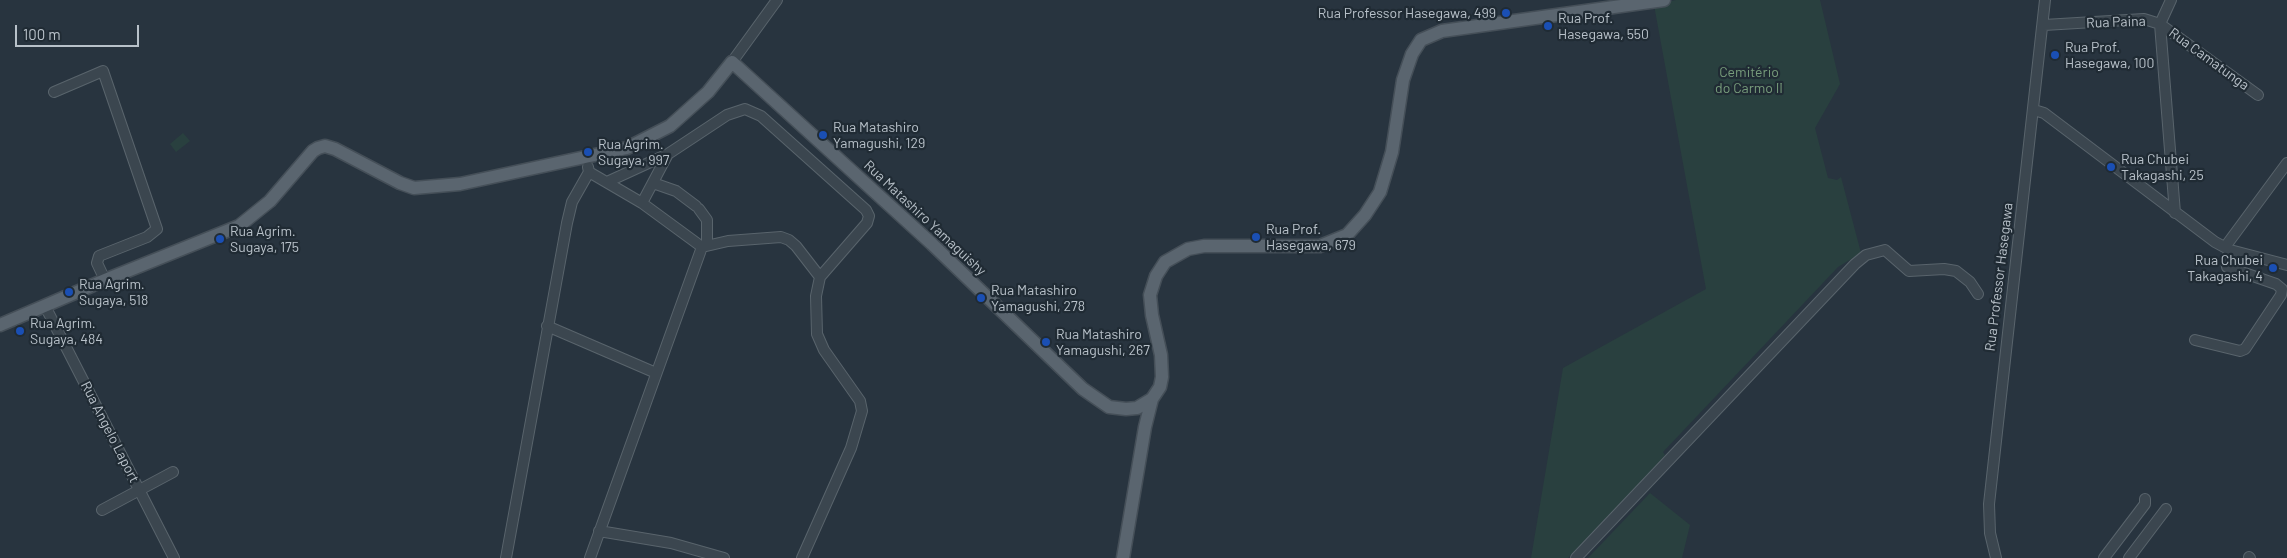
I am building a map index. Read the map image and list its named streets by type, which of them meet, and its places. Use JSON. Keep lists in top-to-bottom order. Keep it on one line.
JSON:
{"streets":{"main road":["Rua Matashiro Yamaguishy"],"street":["Rua Paina","Rua Camatunga","Rua Professor Hasegawa","Rua Angelo Laport"]},"crossings":[["Rua Paina","Rua Camatunga"],["Rua Paina","Rua Professor Hasegawa"]],"parks":["Cemitério do Carmo II"],"places":["Rua Professor Hasegawa, 499","Rua Prof. Hasegawa, 550","Rua Prof. Hasegawa, 100","Rua Matashiro Yamagushi, 129","Rua Agrim. Sugaya, 997","Rua Chubei Takagashi, 25","Rua Prof. Hasegawa, 679","Rua Agrim. Sugaya, 175","Rua Chubei Takagashi, 4","Rua Agrim. Sugaya, 518","Rua Matashiro Yamagushi, 278","Rua Agrim. Sugaya, 484","Rua Matashiro Yamagushi, 267"],"scale_bar":"100 m"}
